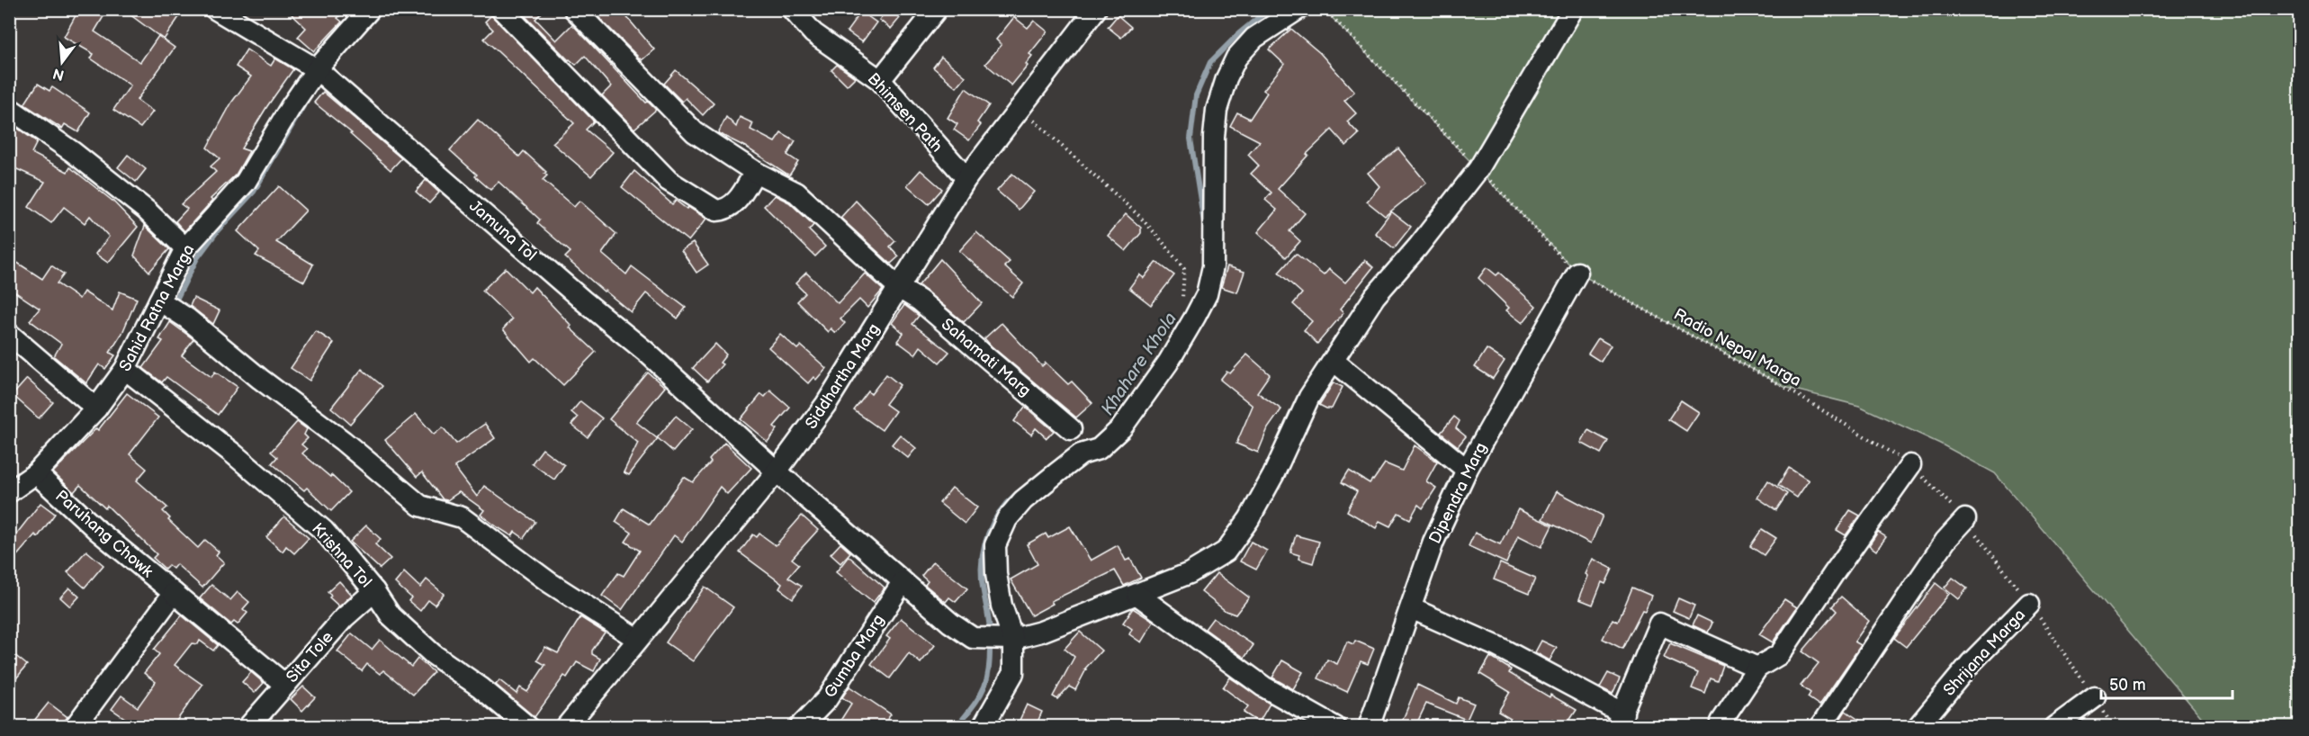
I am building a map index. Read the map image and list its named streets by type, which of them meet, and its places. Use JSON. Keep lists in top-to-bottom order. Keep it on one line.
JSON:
{"streets":{"street":["Bhimsen Path","Jamuna Tol","Sahid Ratna Marga","Sahamati Marg","Siddhartha Marg","Dipendra Marg","Paruhang Chowk","Krishna Tol","Shrijana Marga","Gumba Marg","Sita Tole"],"path":["Radio Nepal Marga"]},"crossings":[["Bhimsen Path","Siddhartha Marg"],["Jamuna Tol","Sahid Ratna Marga"],["Jamuna Tol","Siddhartha Marg"],["Jamuna Tol","Gumba Marg"],["Sahid Ratna Marga","Paruhang Chowk"],["Sahid Ratna Marga","Krishna Tol"],["Radio Nepal Marga","Dipendra Marg"],["Radio Nepal Marga","Shrijana Marga"],["Sahamati Marg","Siddhartha Marg"],["Paruhang Chowk","Sita Tole"],["Krishna Tol","Sita Tole"]],"water":["Khahare Khola"],"scale_bar":"50 m","north":"bottom"}
